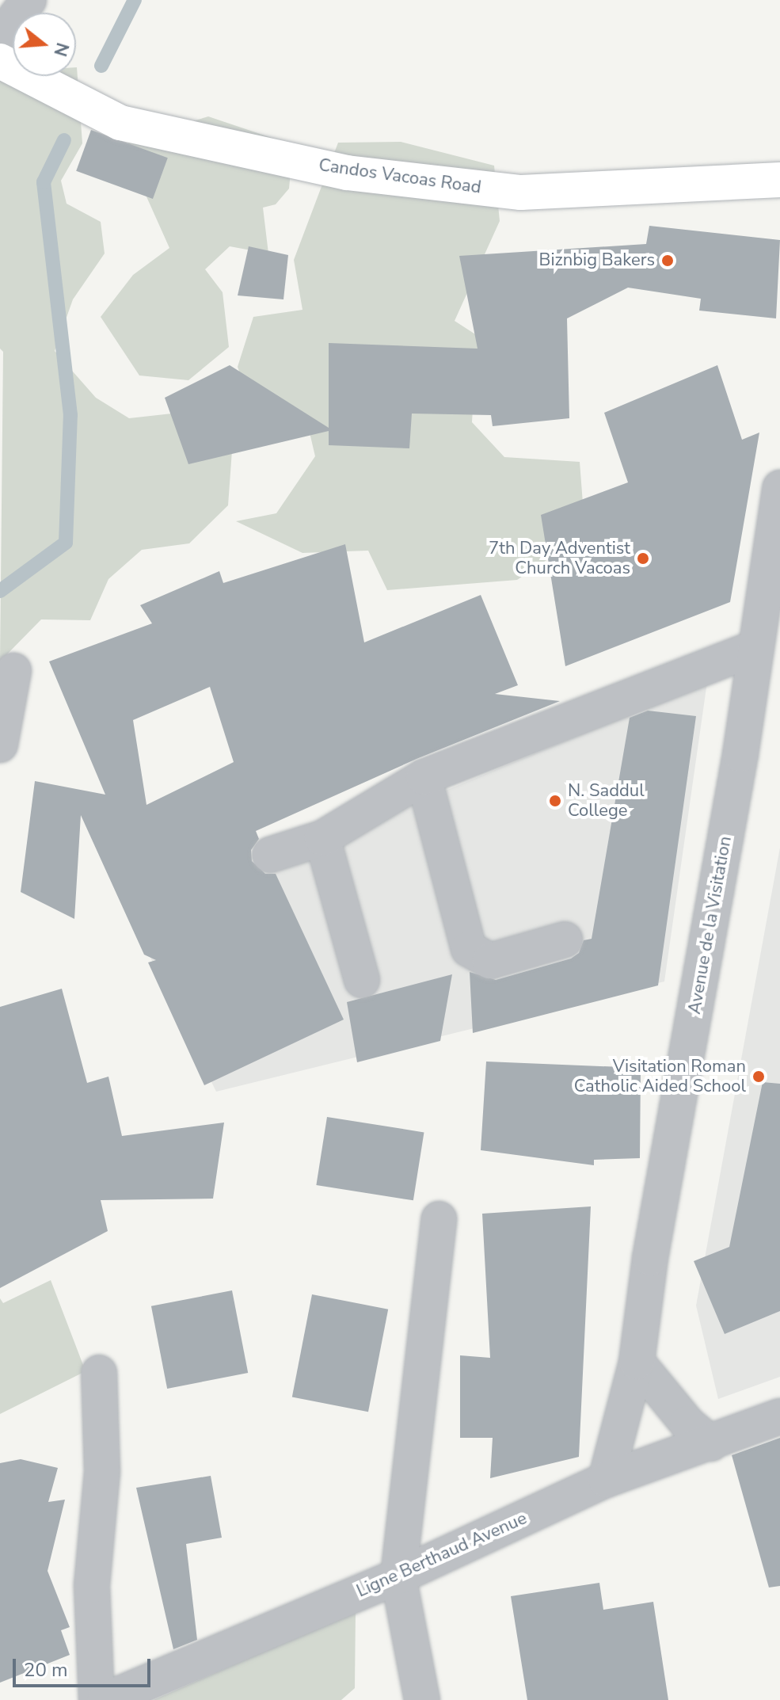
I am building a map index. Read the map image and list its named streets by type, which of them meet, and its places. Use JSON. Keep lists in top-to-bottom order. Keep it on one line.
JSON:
{"streets":{"main road":["Candos Vacoas Road"],"street":["Avenue de la Visitation","Ligne Berthaud Avenue"]},"crossings":[["Avenue de la Visitation","Ligne Berthaud Avenue"]],"places":["Biznbig Bakers","7th Day Adventist Church Vacoas","N. Saddul College","Visitation Roman Catholic Aided School"],"scale_bar":"20 m","north":"right"}
